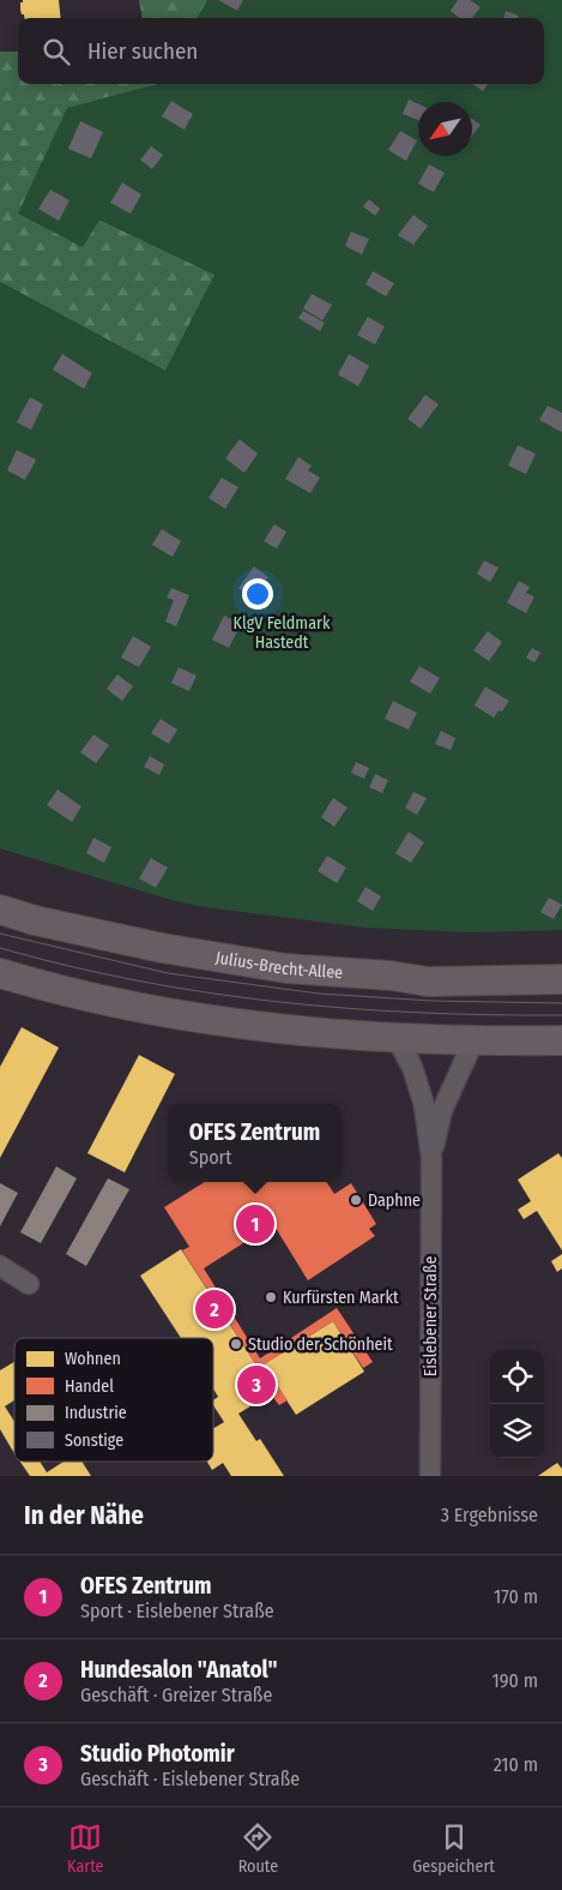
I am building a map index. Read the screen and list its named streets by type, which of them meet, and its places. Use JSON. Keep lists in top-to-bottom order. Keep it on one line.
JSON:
{"streets":{"main road":["Julius-Brecht-Allee"],"street":["Eislebener Straße"]},"parks":["KlgV Feldmark Hastedt"],"places":["Daphne","Kurfürsten Markt","Studio der Schönheit"],"legend":["Wohnen","Handel","Industrie","Sonstige"],"north":"bottom left","page":{"search":"Hier suchen","popup":["OFES Zentrum","Sport"],"pins":["1","2","3"],"heading":["In der Nähe","3 Ergebnisse"],"list":[{"mark":"1","name":"OFES Zentrum","note":"Sport · Eislebener Straße","value":"170 m"},{"mark":"2","name":"Hundesalon \"Anatol\"","note":"Geschäft · Greizer Straße","value":"190 m"},{"mark":"3","name":"Studio Photomir","note":"Geschäft · Eislebener Straße","value":"210 m"}],"nav":["Karte","Route","Gespeichert"]}}
